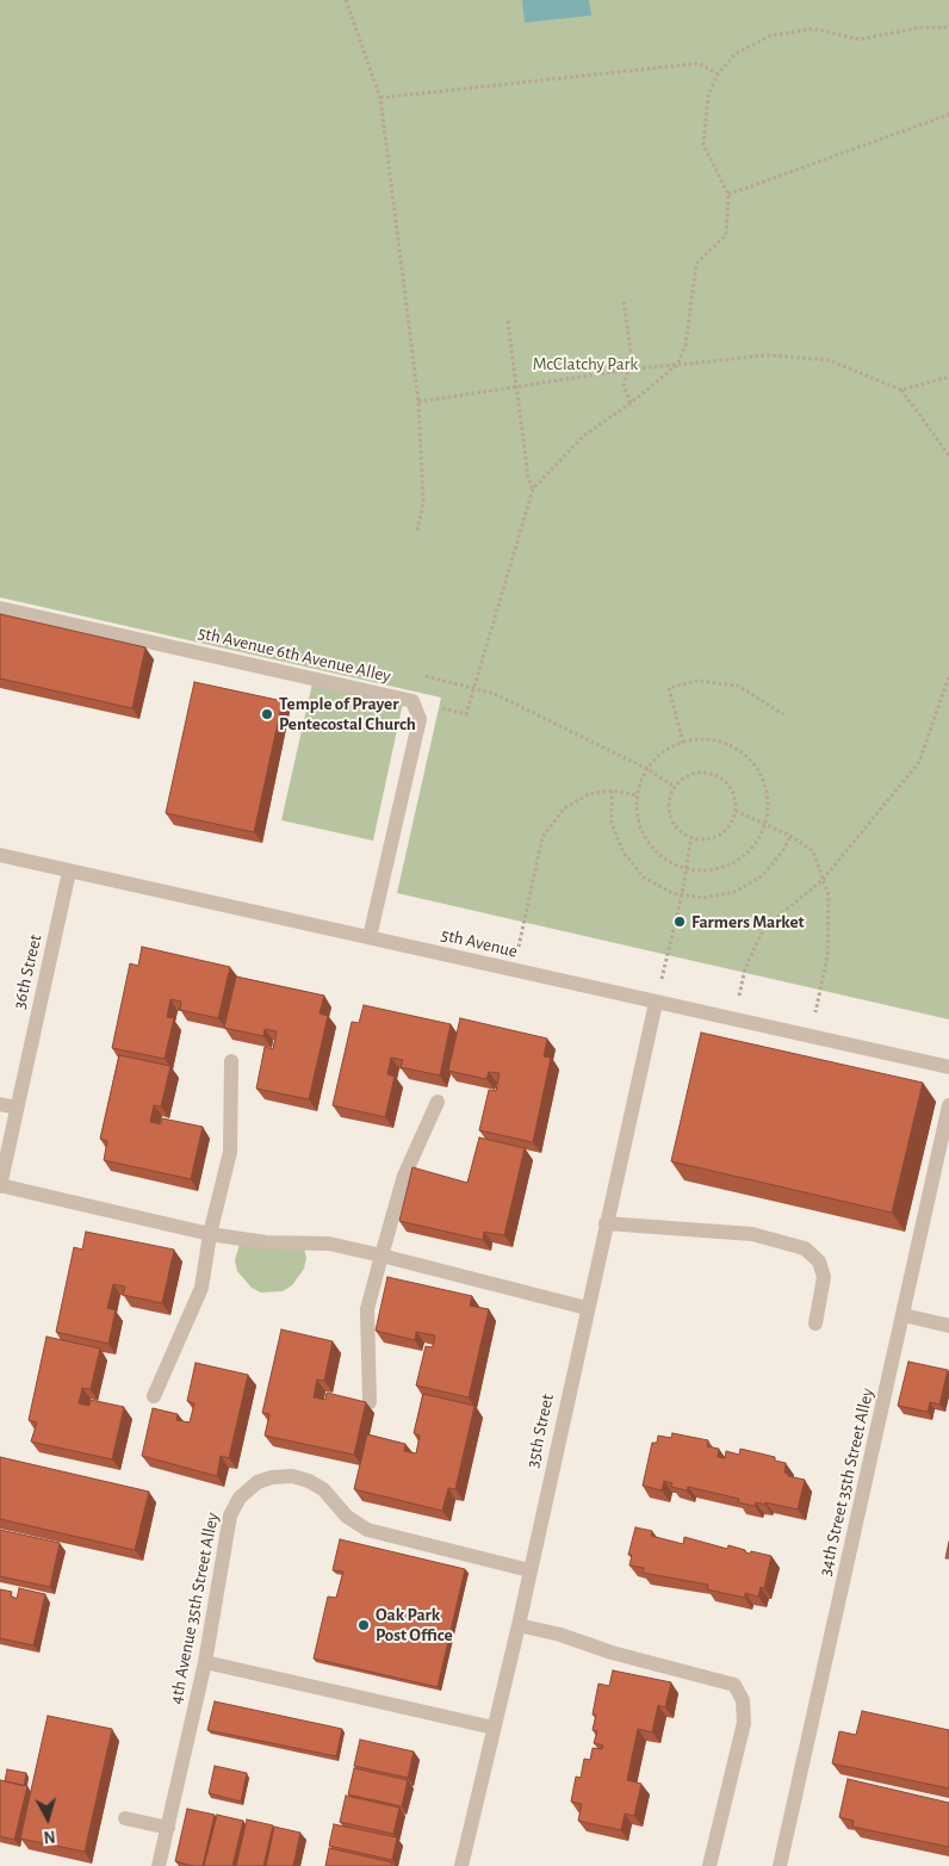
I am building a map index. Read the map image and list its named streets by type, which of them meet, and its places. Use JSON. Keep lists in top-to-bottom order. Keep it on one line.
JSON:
{"streets":{"street":["5th Avenue 6th Avenue Alley","5th Avenue","36th Street","35th Street","34th Street 35th Street Alley","4th Avenue 35th Street Alley"]},"crossings":[["5th Avenue","36th Street"],["5th Avenue","35th Street"],["35th Street","4th Avenue 35th Street Alley"]],"parks":["McClatchy Park"],"places":["Temple of Prayer Pentecostal Church","Farmers Market","Oak Park Post Office"],"north":"bottom"}
